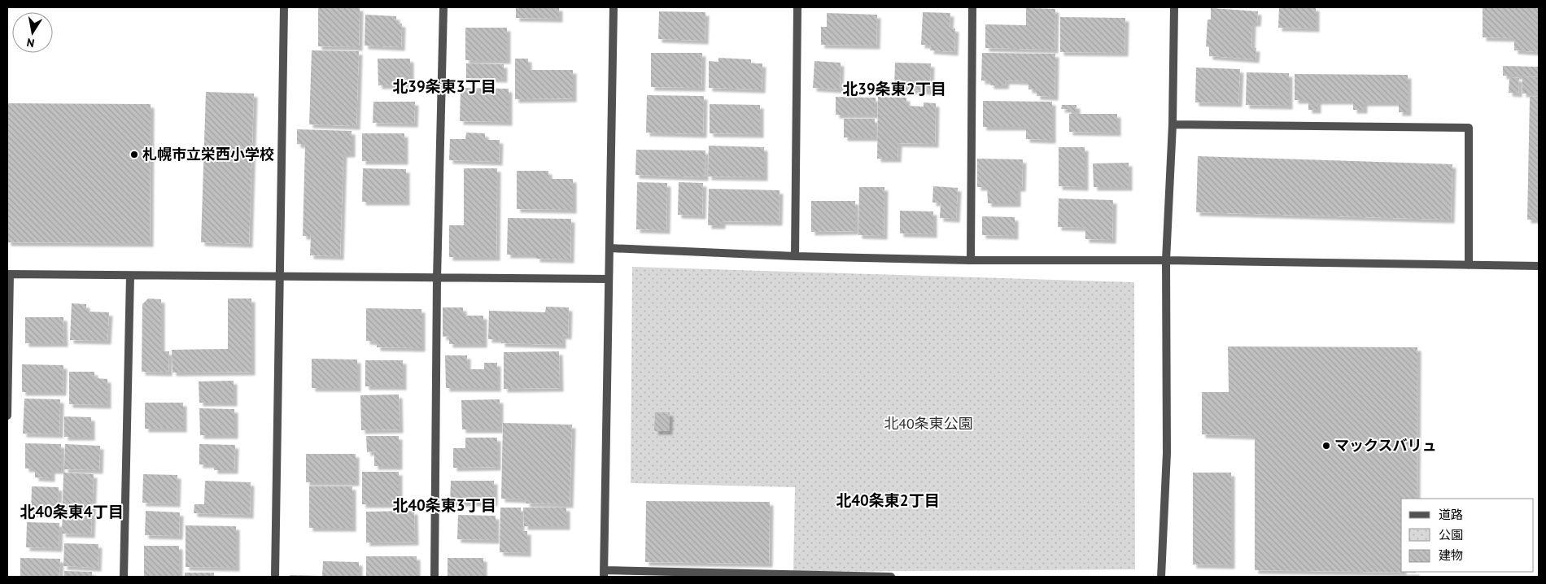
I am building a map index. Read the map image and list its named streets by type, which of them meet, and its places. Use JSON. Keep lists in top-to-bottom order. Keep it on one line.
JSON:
{"districts":["北39条東3丁目","北39条東2丁目","北40条東2丁目","北40条東3丁目","北40条東4丁目"],"parks":["北40条東公園"],"places":["札幌市立栄西小学校","マックスバリュ"],"legend":["道路","公園","建物"],"north":"bottom"}
